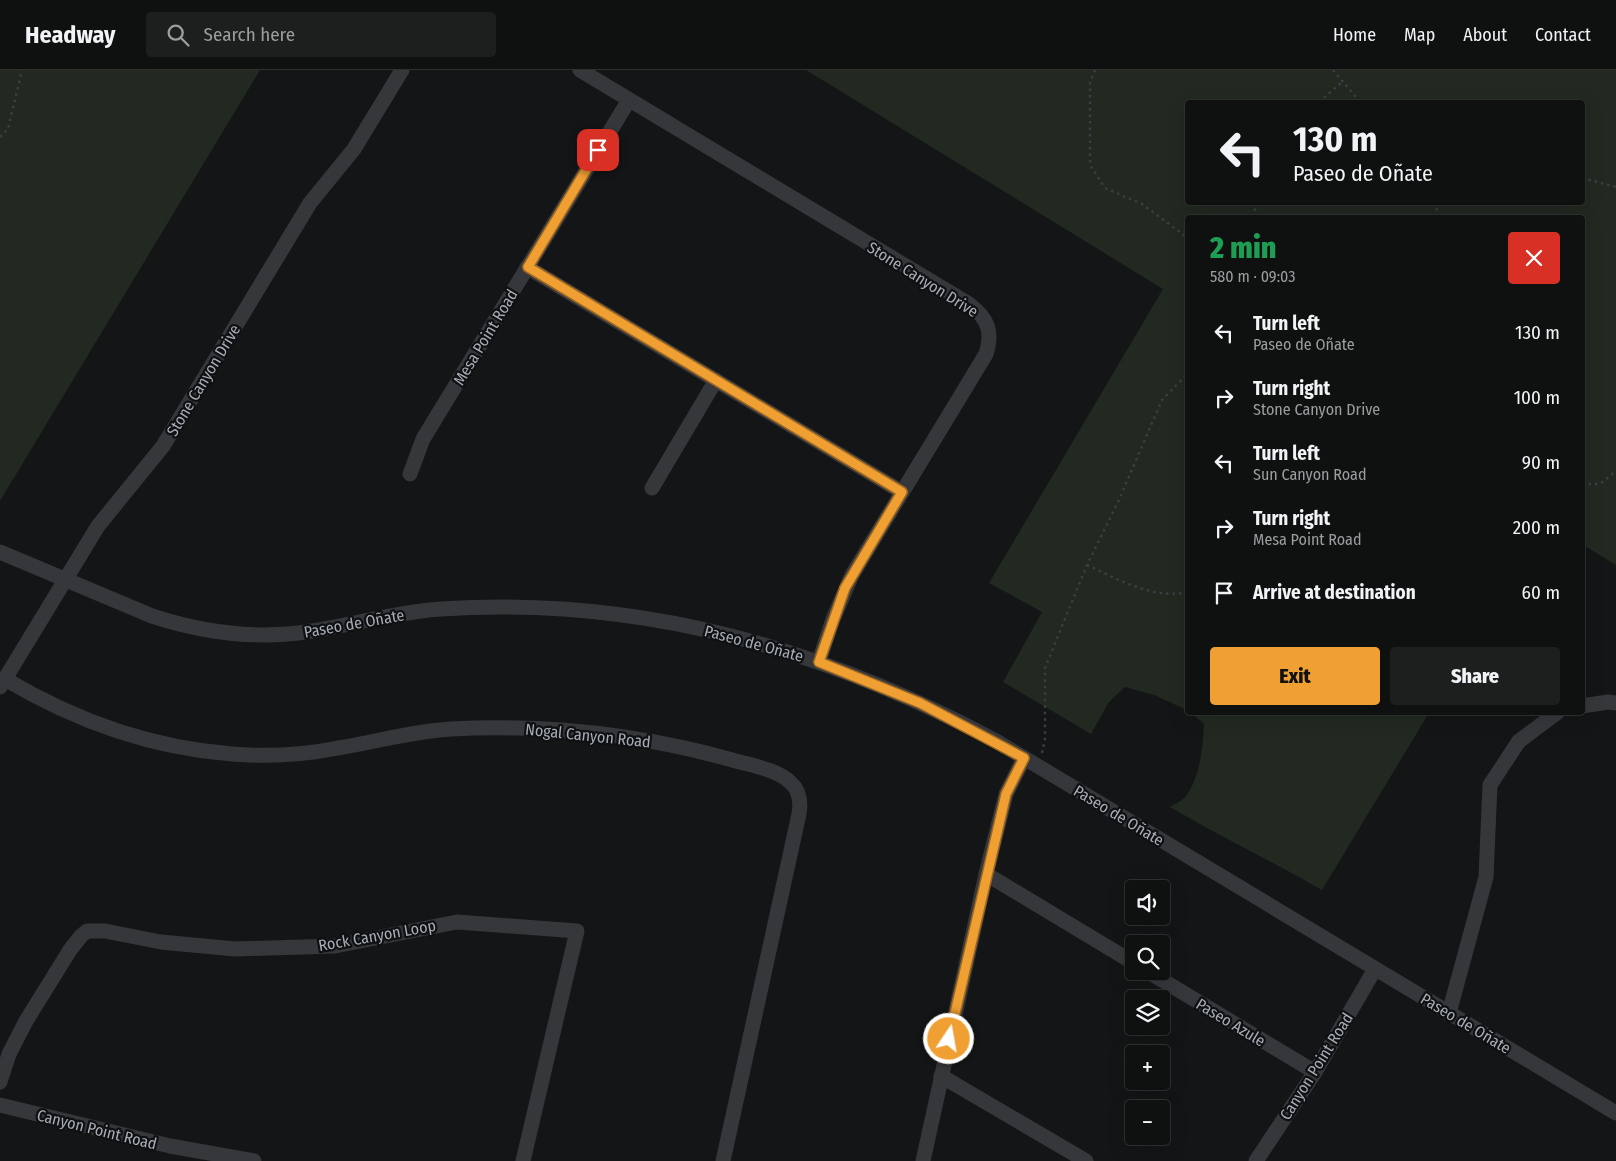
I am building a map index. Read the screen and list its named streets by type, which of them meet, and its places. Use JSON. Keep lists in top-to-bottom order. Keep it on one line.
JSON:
{"streets":{"street":["Stone Canyon Drive","Mesa Point Road","Paseo de Oñate","Nogal Canyon Road","Rock Canyon Loop","Paseo Azule","Canyon Point Road"]},"crossings":[["Stone Canyon Drive","Mesa Point Road"],["Stone Canyon Drive","Paseo de Oñate"],["Stone Canyon Drive","Nogal Canyon Road"],["Paseo de Oñate","Canyon Point Road"],["Paseo Azule","Canyon Point Road"]],"page":{"header":"Headway","search":"Search here","nav":["Home","Map","About","Contact"],"turn":["130 m","Paseo de Oñate"],"heading":["2 min","580 m · 09:03"],"list":[{"name":"Turn left","note":"Paseo de Oñate","value":"130 m"},{"name":"Turn right","note":"Stone Canyon Drive","value":"100 m"},{"name":"Turn left","note":"Sun Canyon Road","value":"90 m"},{"name":"Turn right","note":"Mesa Point Road","value":"200 m"},{"name":"Arrive at destination","value":"60 m"}],"buttons":["Exit","Share"],"map_buttons":["+","−"]}}
